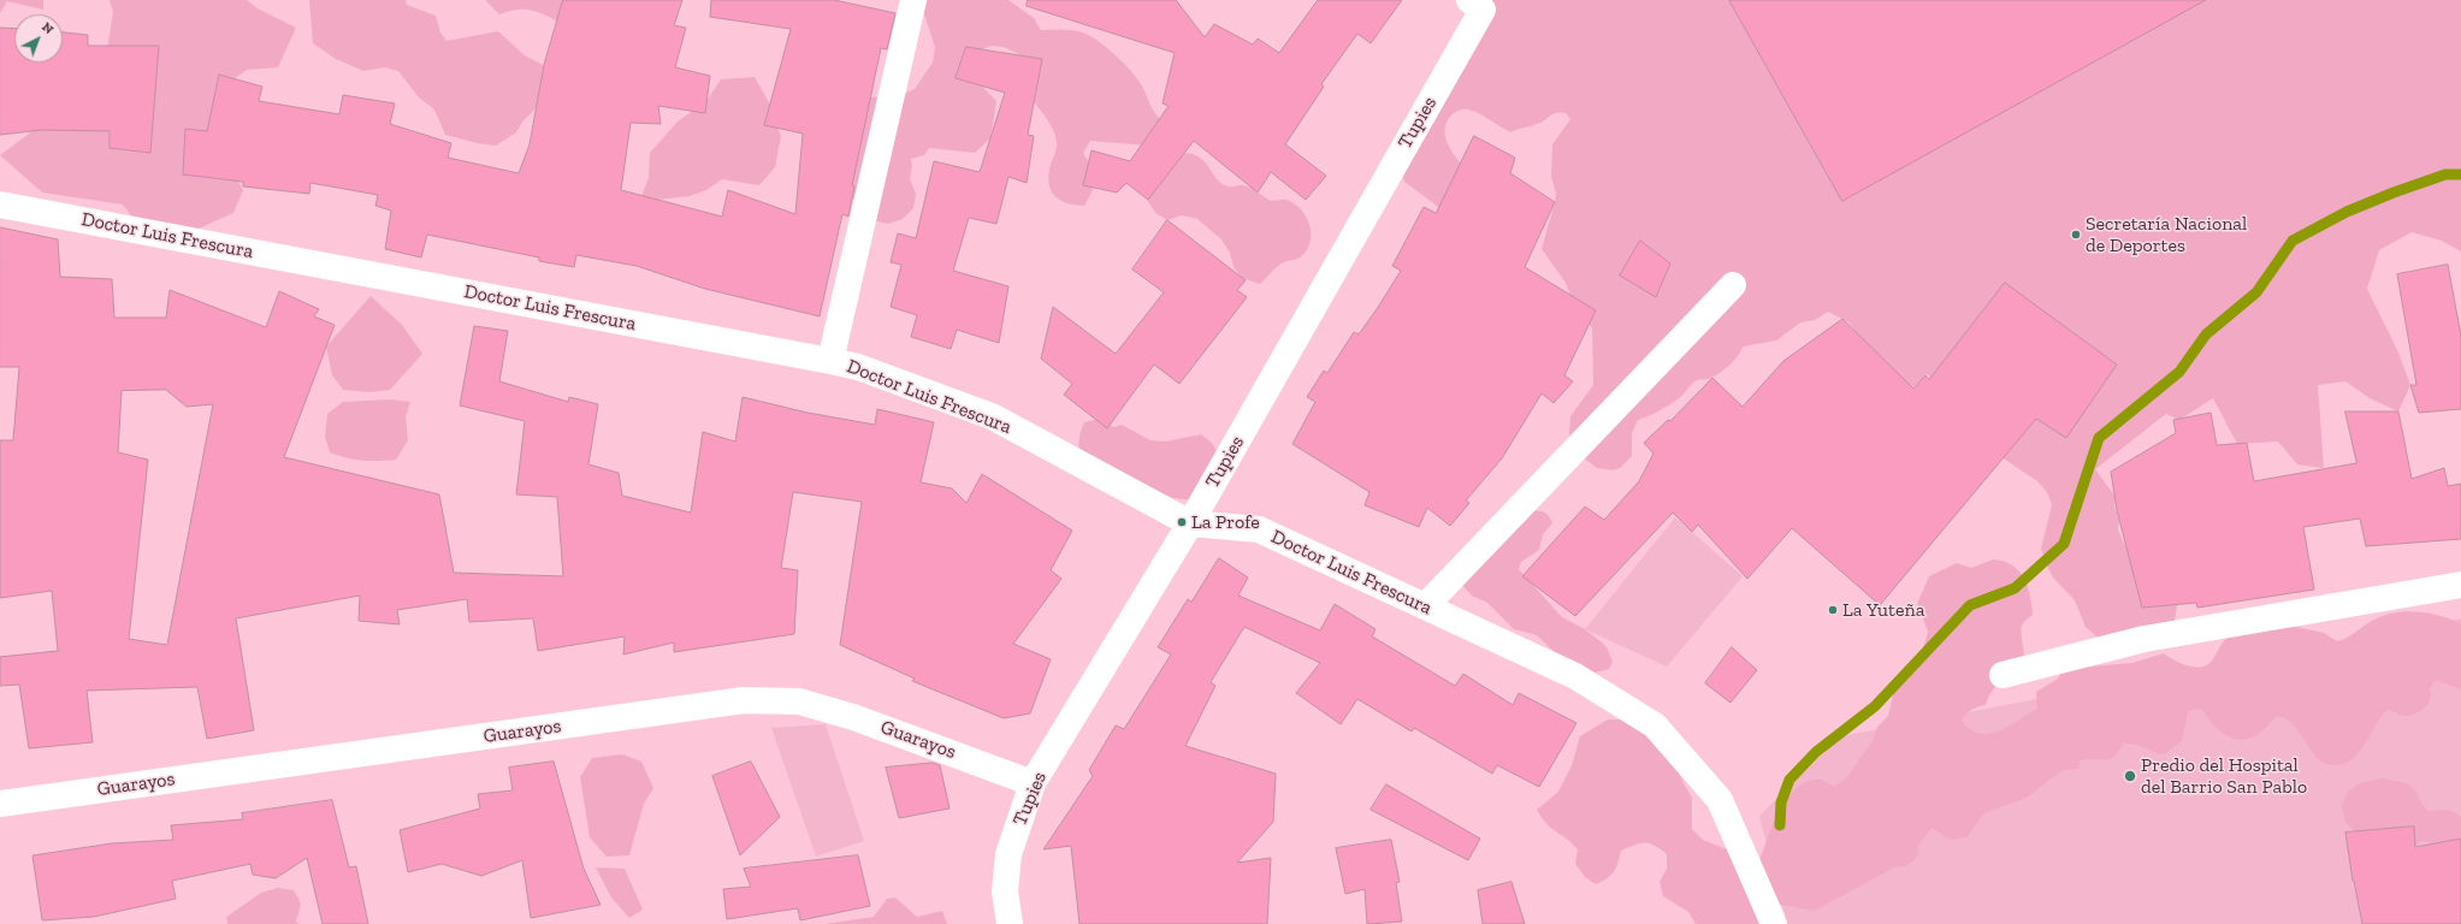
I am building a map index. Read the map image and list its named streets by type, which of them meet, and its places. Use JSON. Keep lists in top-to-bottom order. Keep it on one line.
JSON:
{"streets":{"street":["Tupies","Doctor Luis Frescura","Guarayos"]},"crossings":[["Tupies","Doctor Luis Frescura"],["Tupies","Guarayos"]],"places":["Secretaría Nacional de Deportes","La Profe","La Yuteña","Predio del Hospital del Barrio San Pablo"],"north":"top right"}
